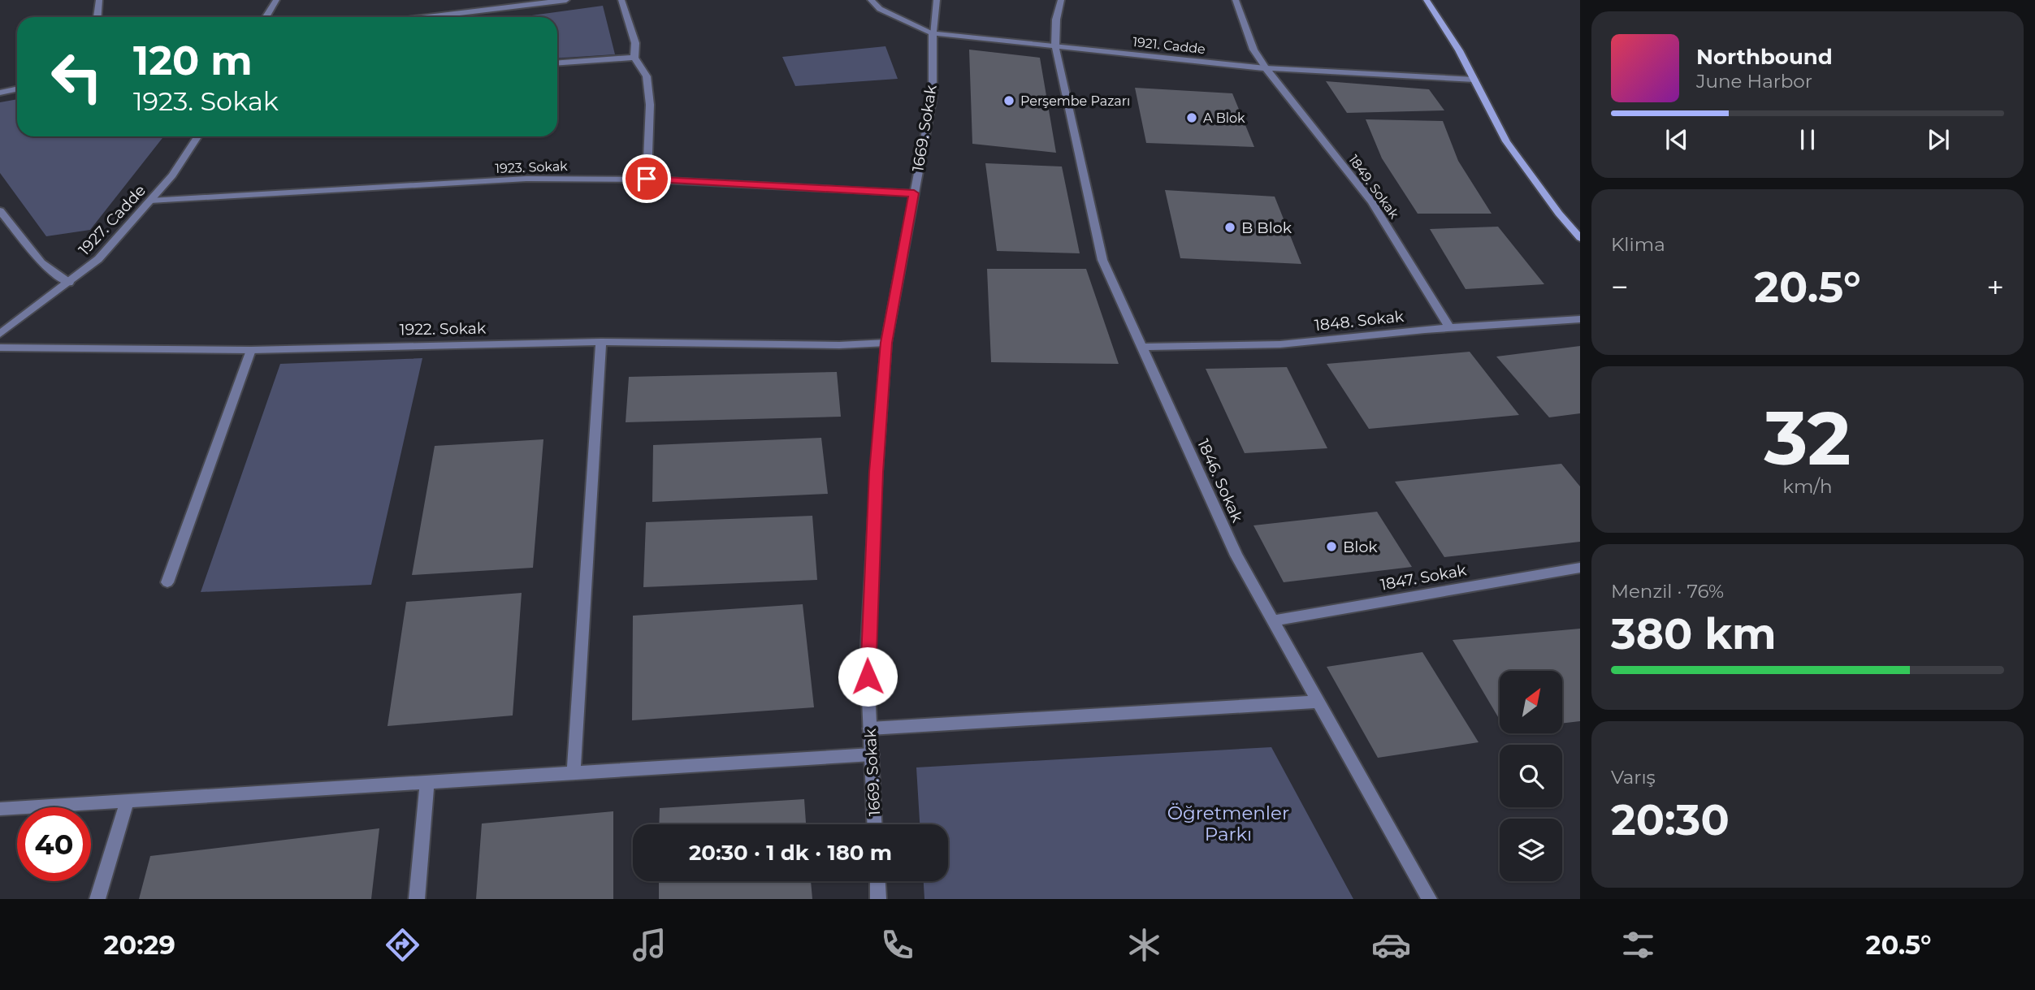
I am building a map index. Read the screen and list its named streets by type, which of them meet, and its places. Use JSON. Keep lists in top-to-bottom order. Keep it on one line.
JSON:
{"streets":{"street":["1921. Cadde","1669. Sokak","1923. Sokak","1849. Sokak","1927. Cadde","1848. Sokak","1922. Sokak","1846. Sokak","1847. Sokak"]},"crossings":[["1921. Cadde","1669. Sokak"],["1921. Cadde","1849. Sokak"],["1921. Cadde","1846. Sokak"],["1669. Sokak","1923. Sokak"],["1669. Sokak","1922. Sokak"],["1923. Sokak","1927. Cadde"],["1849. Sokak","1848. Sokak"],["1848. Sokak","1846. Sokak"],["1846. Sokak","1847. Sokak"]],"parks":["Öğretmenler Parkı"],"places":["Perşembe Pazarı","A Blok","B Blok","Blok"],"north":"top right","page":{"turn":["120 m","1923. Sokak"],"song":["Northbound","June Harbor"],"tile":["Klima",["32","km/h"],["Menzil · 76%","380 km"],["Varış","20:30"]],"heat":["−","20.5°","+"],"limit":"40","trip":"20:30 · 1 dk · 180 m","tabs":["20:29","20.5°"]}}
